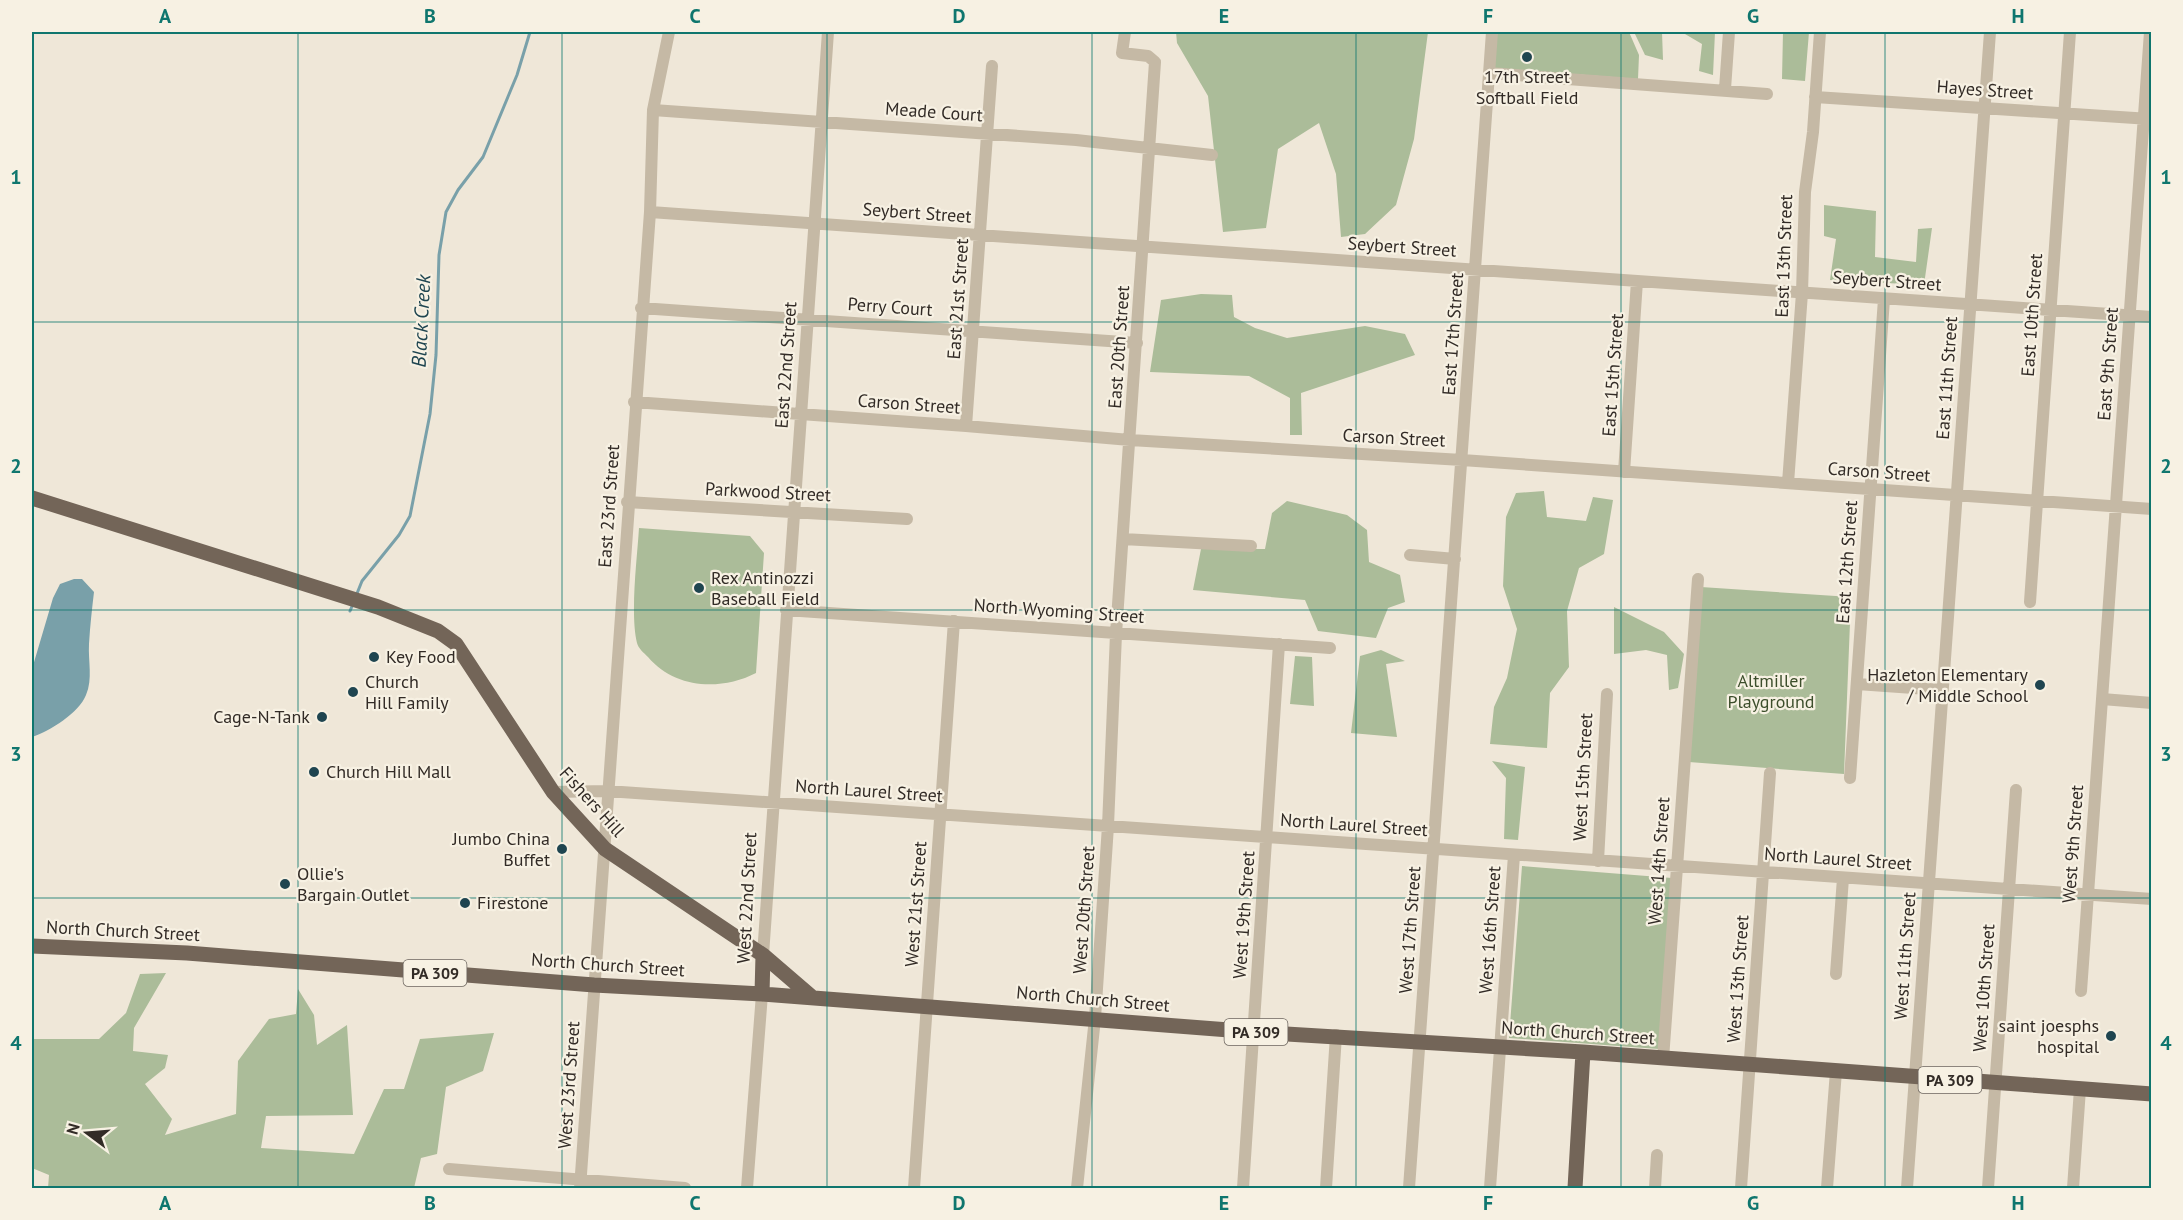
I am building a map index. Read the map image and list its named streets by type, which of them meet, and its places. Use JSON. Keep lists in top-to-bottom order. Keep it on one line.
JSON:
{"streets":{"main road":["Fishers Hill","West 22nd Street","North Church Street","PA 309"],"street":["Hayes Street","Meade Court","Seybert Street","East 13th Street","East 21st Street","Perry Court","East 10th Street","East 17th Street","East 20th Street","East 9th Street","East 22nd Street","East 15th Street","East 11th Street","Carson Street","Parkwood Street","East 23rd Street","East 12th Street","North Wyoming Street","West 15th Street","North Laurel Street","West 9th Street","West 14th Street","West 21st Street","West 20th Street","West 19th Street","West 17th Street","West 16th Street","West 11th Street","West 13th Street","West 10th Street","West 23rd Street"]},"crossings":[["Hayes Street","East 13th Street"],["Hayes Street","East 10th Street"],["Hayes Street","East 9th Street"],["Hayes Street","East 11th Street"],["Meade Court","East 21st Street"],["Meade Court","East 20th Street"],["Meade Court","East 22nd Street"],["Meade Court","East 23rd Street"],["Seybert Street","East 13th Street"],["Seybert Street","East 21st Street"],["Seybert Street","East 10th Street"],["Seybert Street","East 17th Street"],["Seybert Street","East 20th Street"],["Seybert Street","East 9th Street"],["Seybert Street","East 22nd Street"],["Seybert Street","East 15th Street"],["Seybert Street","East 11th Street"],["Seybert Street","East 23rd Street"],["Seybert Street","East 12th Street"],["East 13th Street","Carson Street"],["East 21st Street","Perry Court"],["East 21st Street","Carson Street"],["Perry Court","East 20th Street"],["Perry Court","East 22nd Street"],["Perry Court","East 23rd Street"],["East 10th Street","Carson Street"],["East 17th Street","Carson Street"],["East 17th Street","West 17th Street"],["East 20th Street","Carson Street"],["East 20th Street","North Wyoming Street"],["East 20th Street","West 20th Street"],["East 9th Street","Carson Street"],["East 9th Street","West 9th Street"],["East 22nd Street","Carson Street"],["East 22nd Street","Parkwood Street"],["East 22nd Street","North Wyoming Street"],["East 22nd Street","West 22nd Street"],["East 15th Street","Carson Street"],["East 11th Street","Carson Street"],["East 11th Street","West 11th Street"],["Carson Street","East 23rd Street"],["Carson Street","East 12th Street"],["Parkwood Street","East 23rd Street"],["East 23rd Street","North Laurel Street"],["East 23rd Street","Fishers Hill"],["East 23rd Street","North Church Street"],["East 23rd Street","West 23rd Street"],["North Wyoming Street","West 22nd Street"],["North Wyoming Street","West 21st Street"],["North Wyoming Street","West 20th Street"],["North Wyoming Street","West 19th Street"],["West 15th Street","North Laurel Street"],["North Laurel Street","Fishers Hill"],["North Laurel Street","West 9th Street"],["North Laurel Street","West 14th Street"],["North Laurel Street","West 22nd Street"],["North Laurel Street","West 21st Street"],["North Laurel Street","West 20th Street"],["North Laurel Street","West 19th Street"],["North Laurel Street","West 17th Street"],["North Laurel Street","West 16th Street"],["North Laurel Street","West 11th Street"],["North Laurel Street","West 13th Street"],["North Laurel Street","West 10th Street"],["Fishers Hill","West 22nd Street"],["Fishers Hill","North Church Street"],["West 14th Street","North Church Street"],["West 22nd Street","North Church Street"],["West 21st Street","North Church Street"],["West 20th Street","North Church Street"],["West 19th Street","North Church Street"],["West 17th Street","North Church Street"],["West 16th Street","North Church Street"],["North Church Street","West 11th Street"],["North Church Street","West 13th Street"],["North Church Street","West 10th Street"],["North Church Street","West 23rd Street"]],"water":["Black Creek"],"parks":["Altmiller Playground"],"places":["17th Street Softball Field","Rex Antinozzi Baseball Field","Key Food","Hazleton Elementary / Middle School","Church Hill Family","Cage-N-Tank","Church Hill Mall","Jumbo China Buffet","Ollie's Bargain Outlet","Firestone","saint joesphs hospital"],"north":"left","grid":{"columns":["A","B","C","D","E","F","G","H"],"rows":["1","2","3","4"]}}
